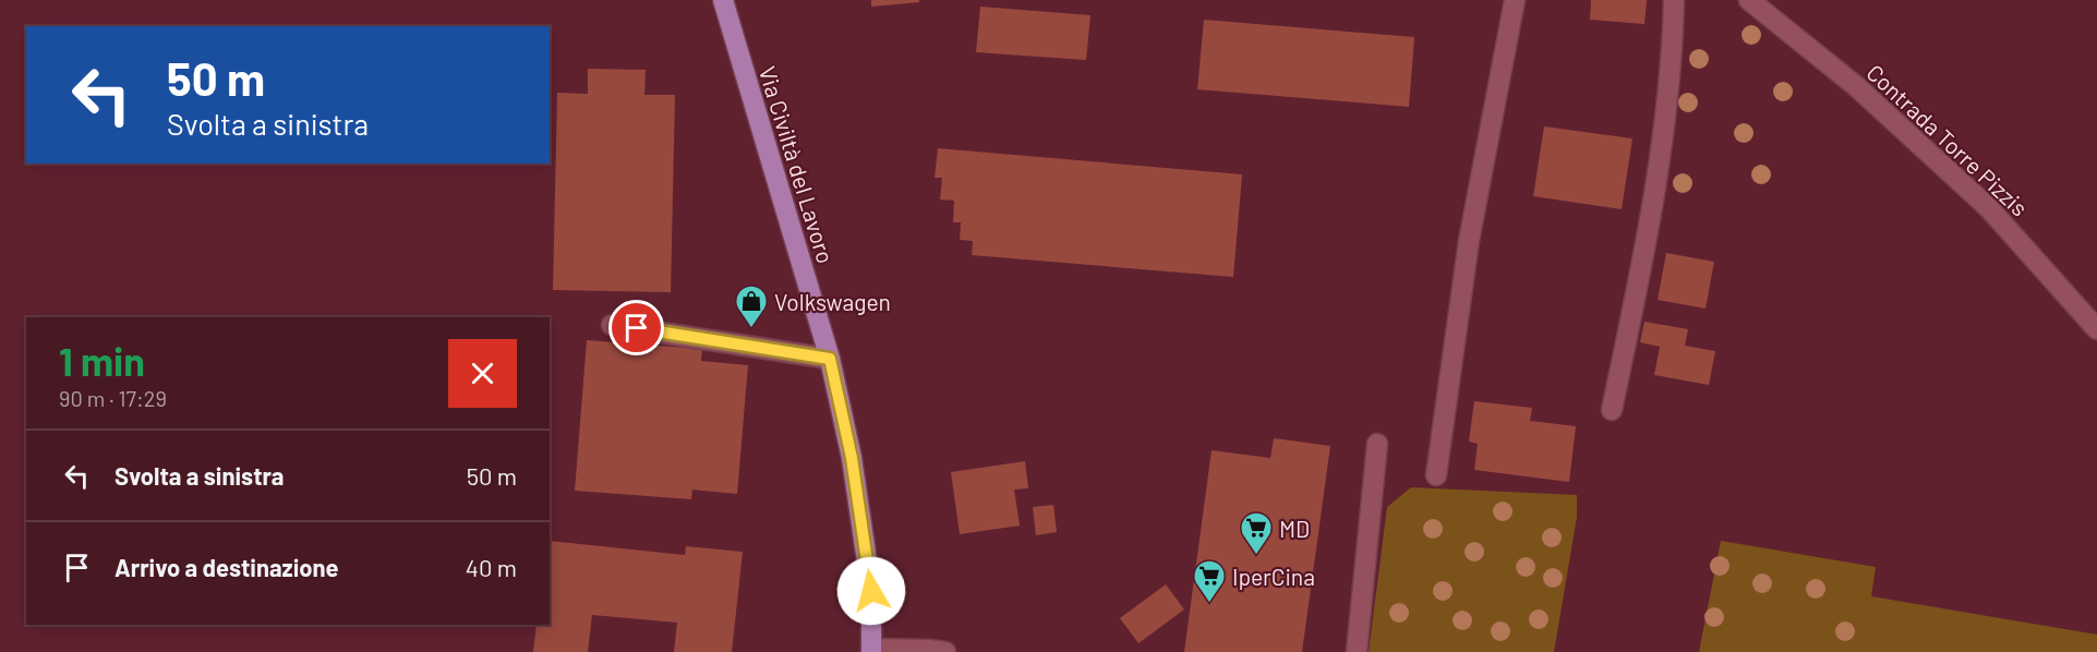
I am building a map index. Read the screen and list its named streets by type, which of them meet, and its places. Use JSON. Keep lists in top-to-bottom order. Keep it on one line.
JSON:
{"streets":{"main road":["Via Civiltà del Lavoro"],"street":["Contrada Torre Pizzis"]},"places":{"shop":["Volkswagen"],"supermarket":["MD","IperCina"]},"page":{"turn":["50 m","Svolta a sinistra"],"heading":["1 min","90 m · 17:29"],"list":[{"name":"Svolta a sinistra","value":"50 m"},{"name":"Arrivo a destinazione","value":"40 m"}]}}
